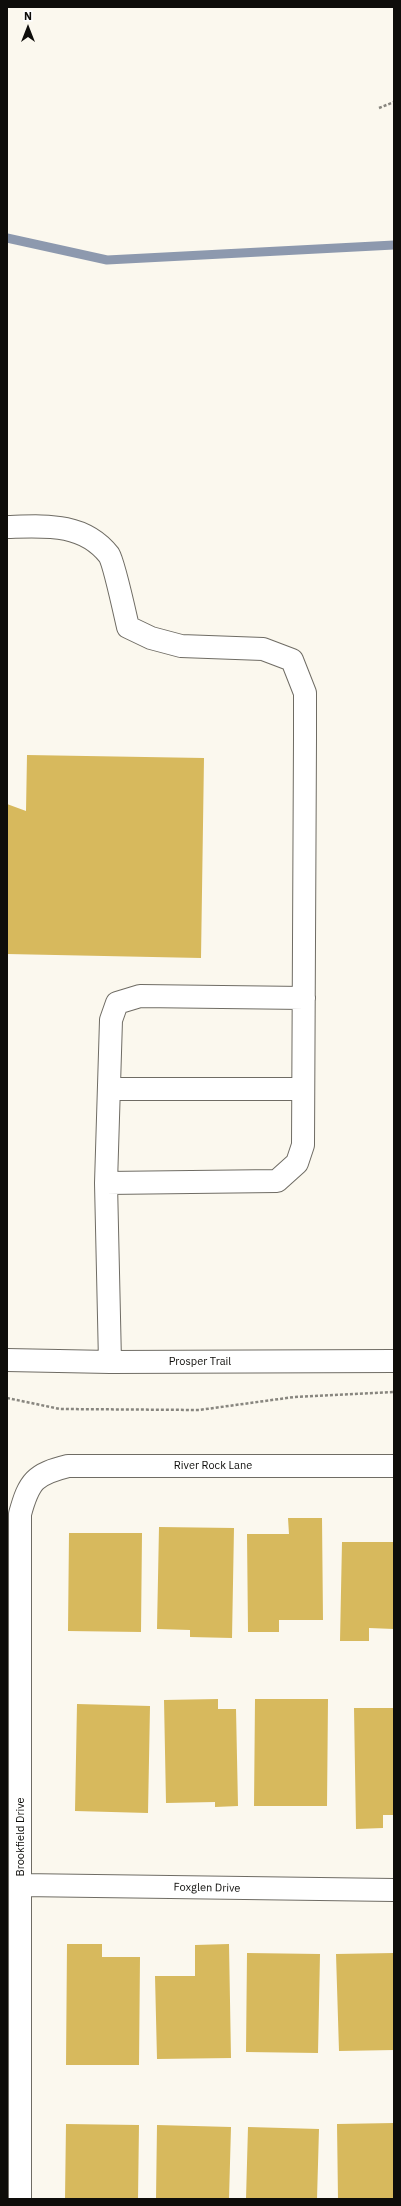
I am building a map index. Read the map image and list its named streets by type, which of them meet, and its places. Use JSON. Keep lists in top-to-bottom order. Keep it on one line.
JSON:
{"streets":{"street":["Prosper Trail","River Rock Lane","Brookfield Drive","Foxglen Drive"]},"crossings":[["River Rock Lane","Brookfield Drive"],["Brookfield Drive","Foxglen Drive"]],"north":"top"}
